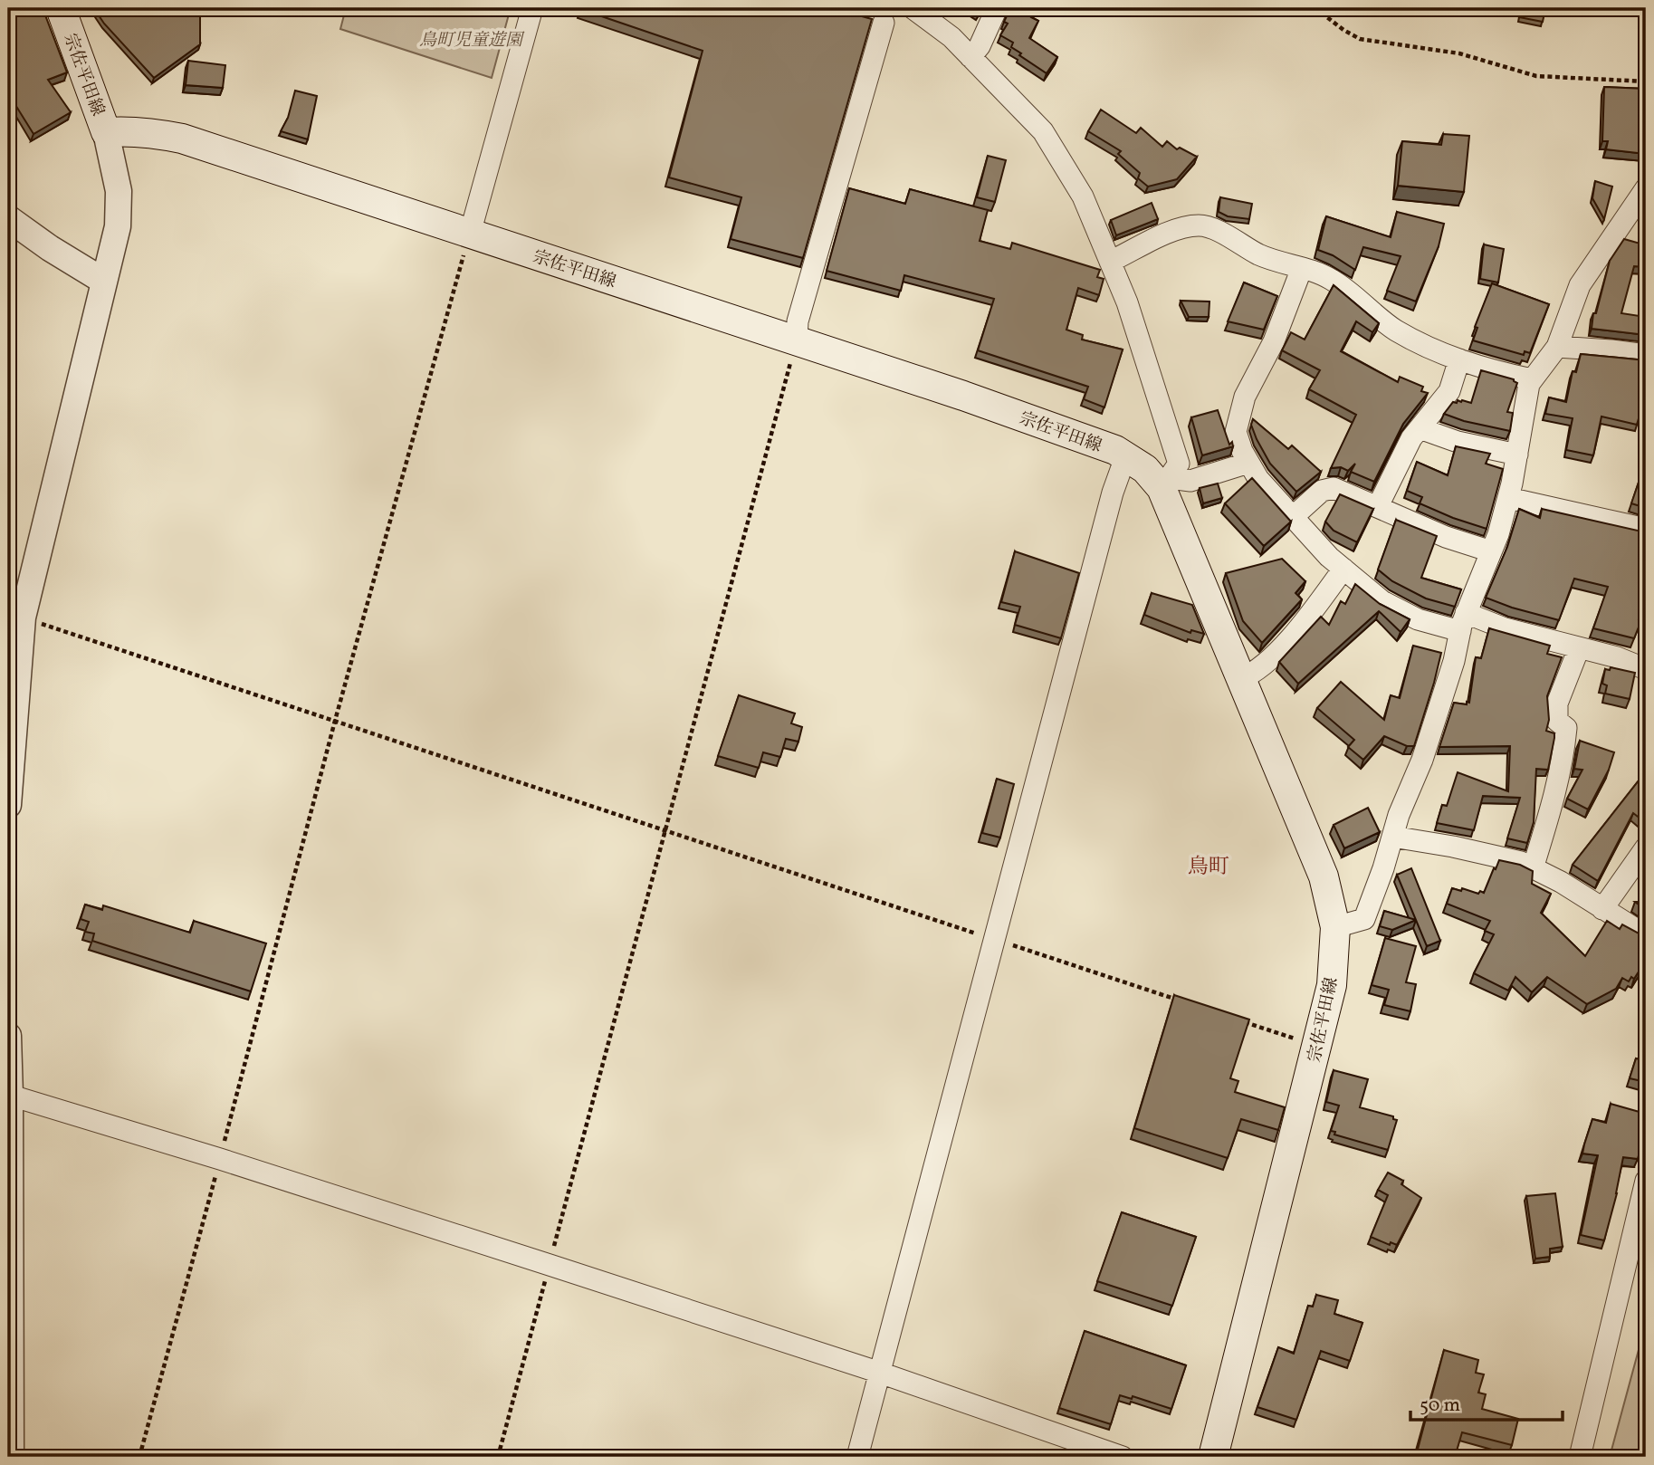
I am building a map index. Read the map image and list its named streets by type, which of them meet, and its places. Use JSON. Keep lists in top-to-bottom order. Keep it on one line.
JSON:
{"streets":{"main road":["宗佐平田線"]},"districts":["鳥町"],"parks":["鳥町児童遊園"],"scale_bar":"50 m"}
